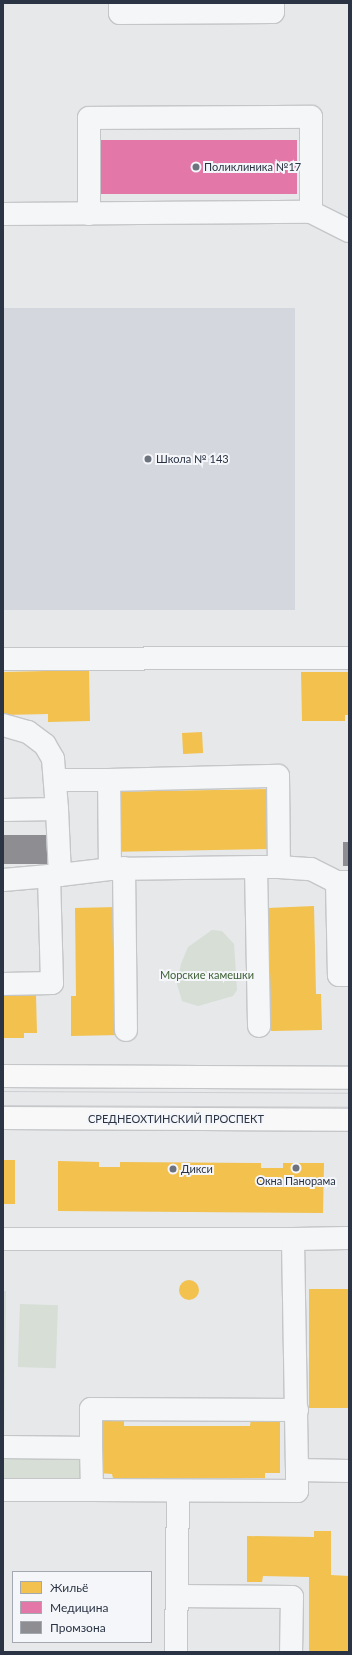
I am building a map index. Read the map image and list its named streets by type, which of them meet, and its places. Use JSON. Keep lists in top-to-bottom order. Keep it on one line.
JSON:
{"streets":{"main road":["СРЕДНЕОХТИНСКИЙ ПРОСПЕКТ"]},"parks":["Морские камешки"],"places":["Поликлиника №17","Школа № 143","Окна Панорама","Дикси"],"legend":["Жильё","Медицина","Промзона"]}
